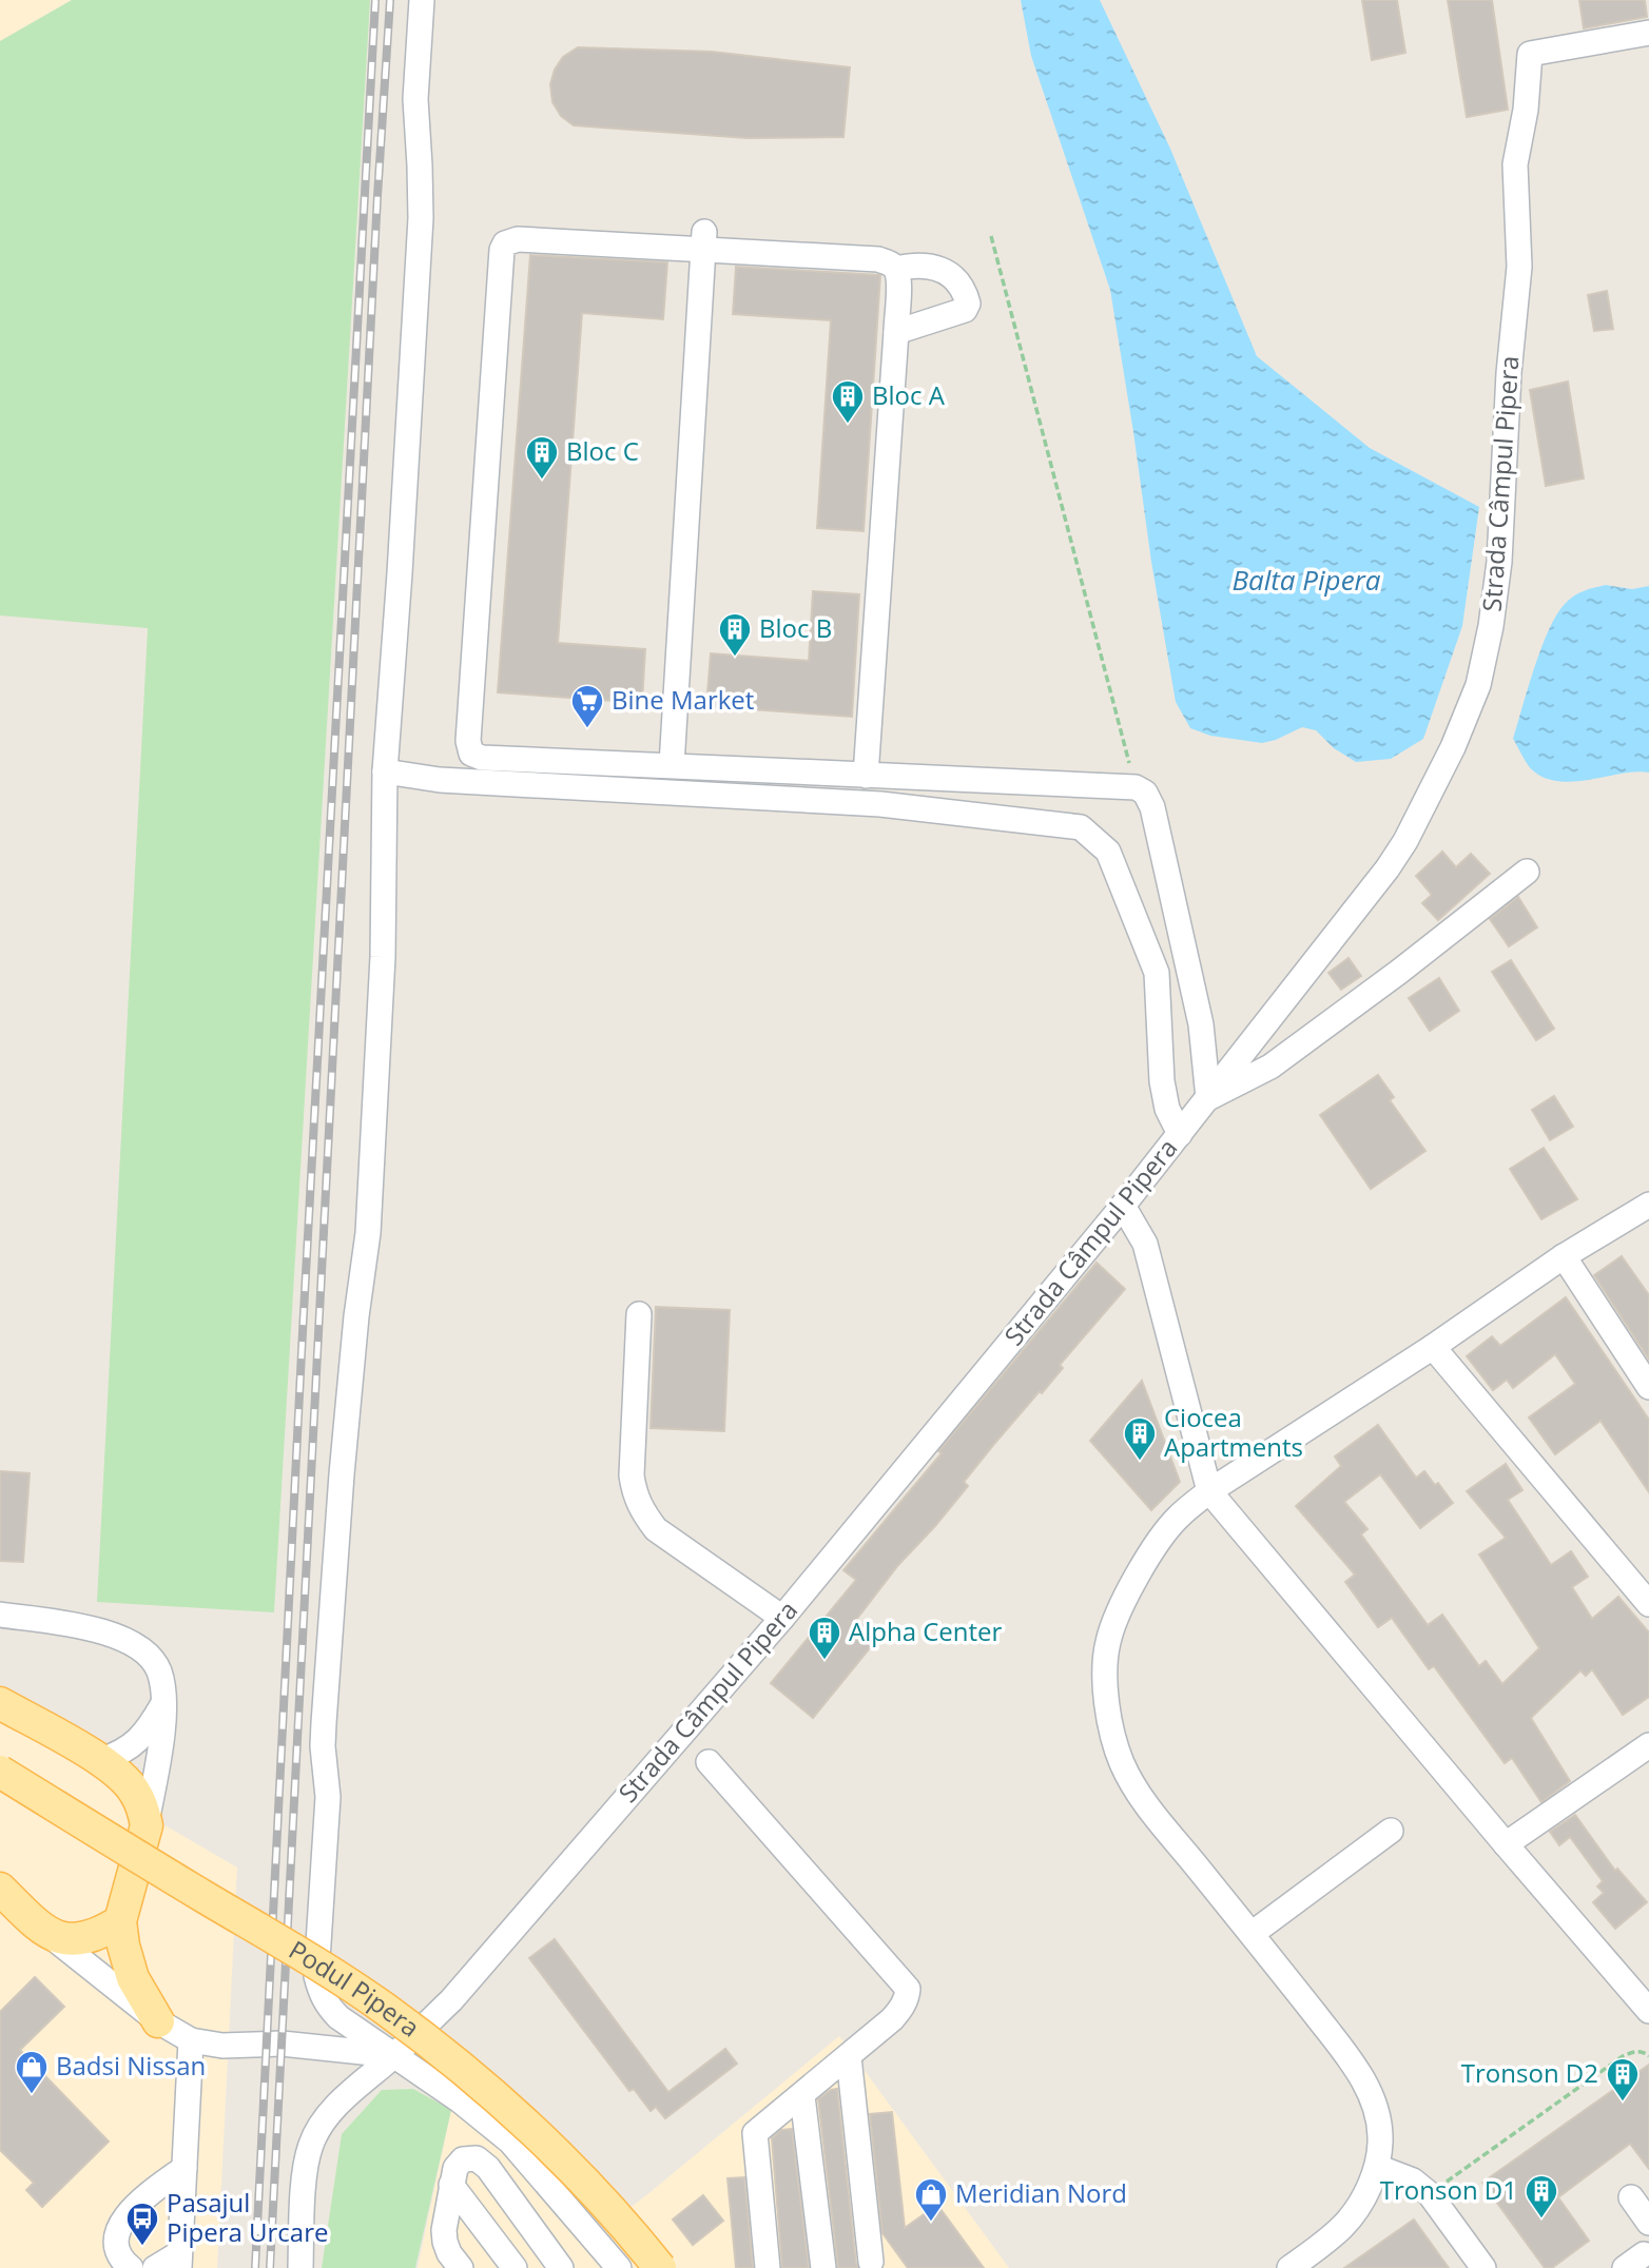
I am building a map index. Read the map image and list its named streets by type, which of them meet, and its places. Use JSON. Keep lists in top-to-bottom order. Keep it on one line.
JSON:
{"streets":{"main road":["Podul Pipera"],"street":["Strada Câmpul Pipera"]},"water":["Balta Pipera"],"places":{"building":["Bloc A","Bloc C","Bloc B","Ciocea Apartments","Alpha Center","Tronson D2","Tronson D1"],"supermarket":["Bine Market"],"shop":["Badsi Nissan","Meridian Nord"],"bus stop":["Pasajul Pipera Urcare"]}}
